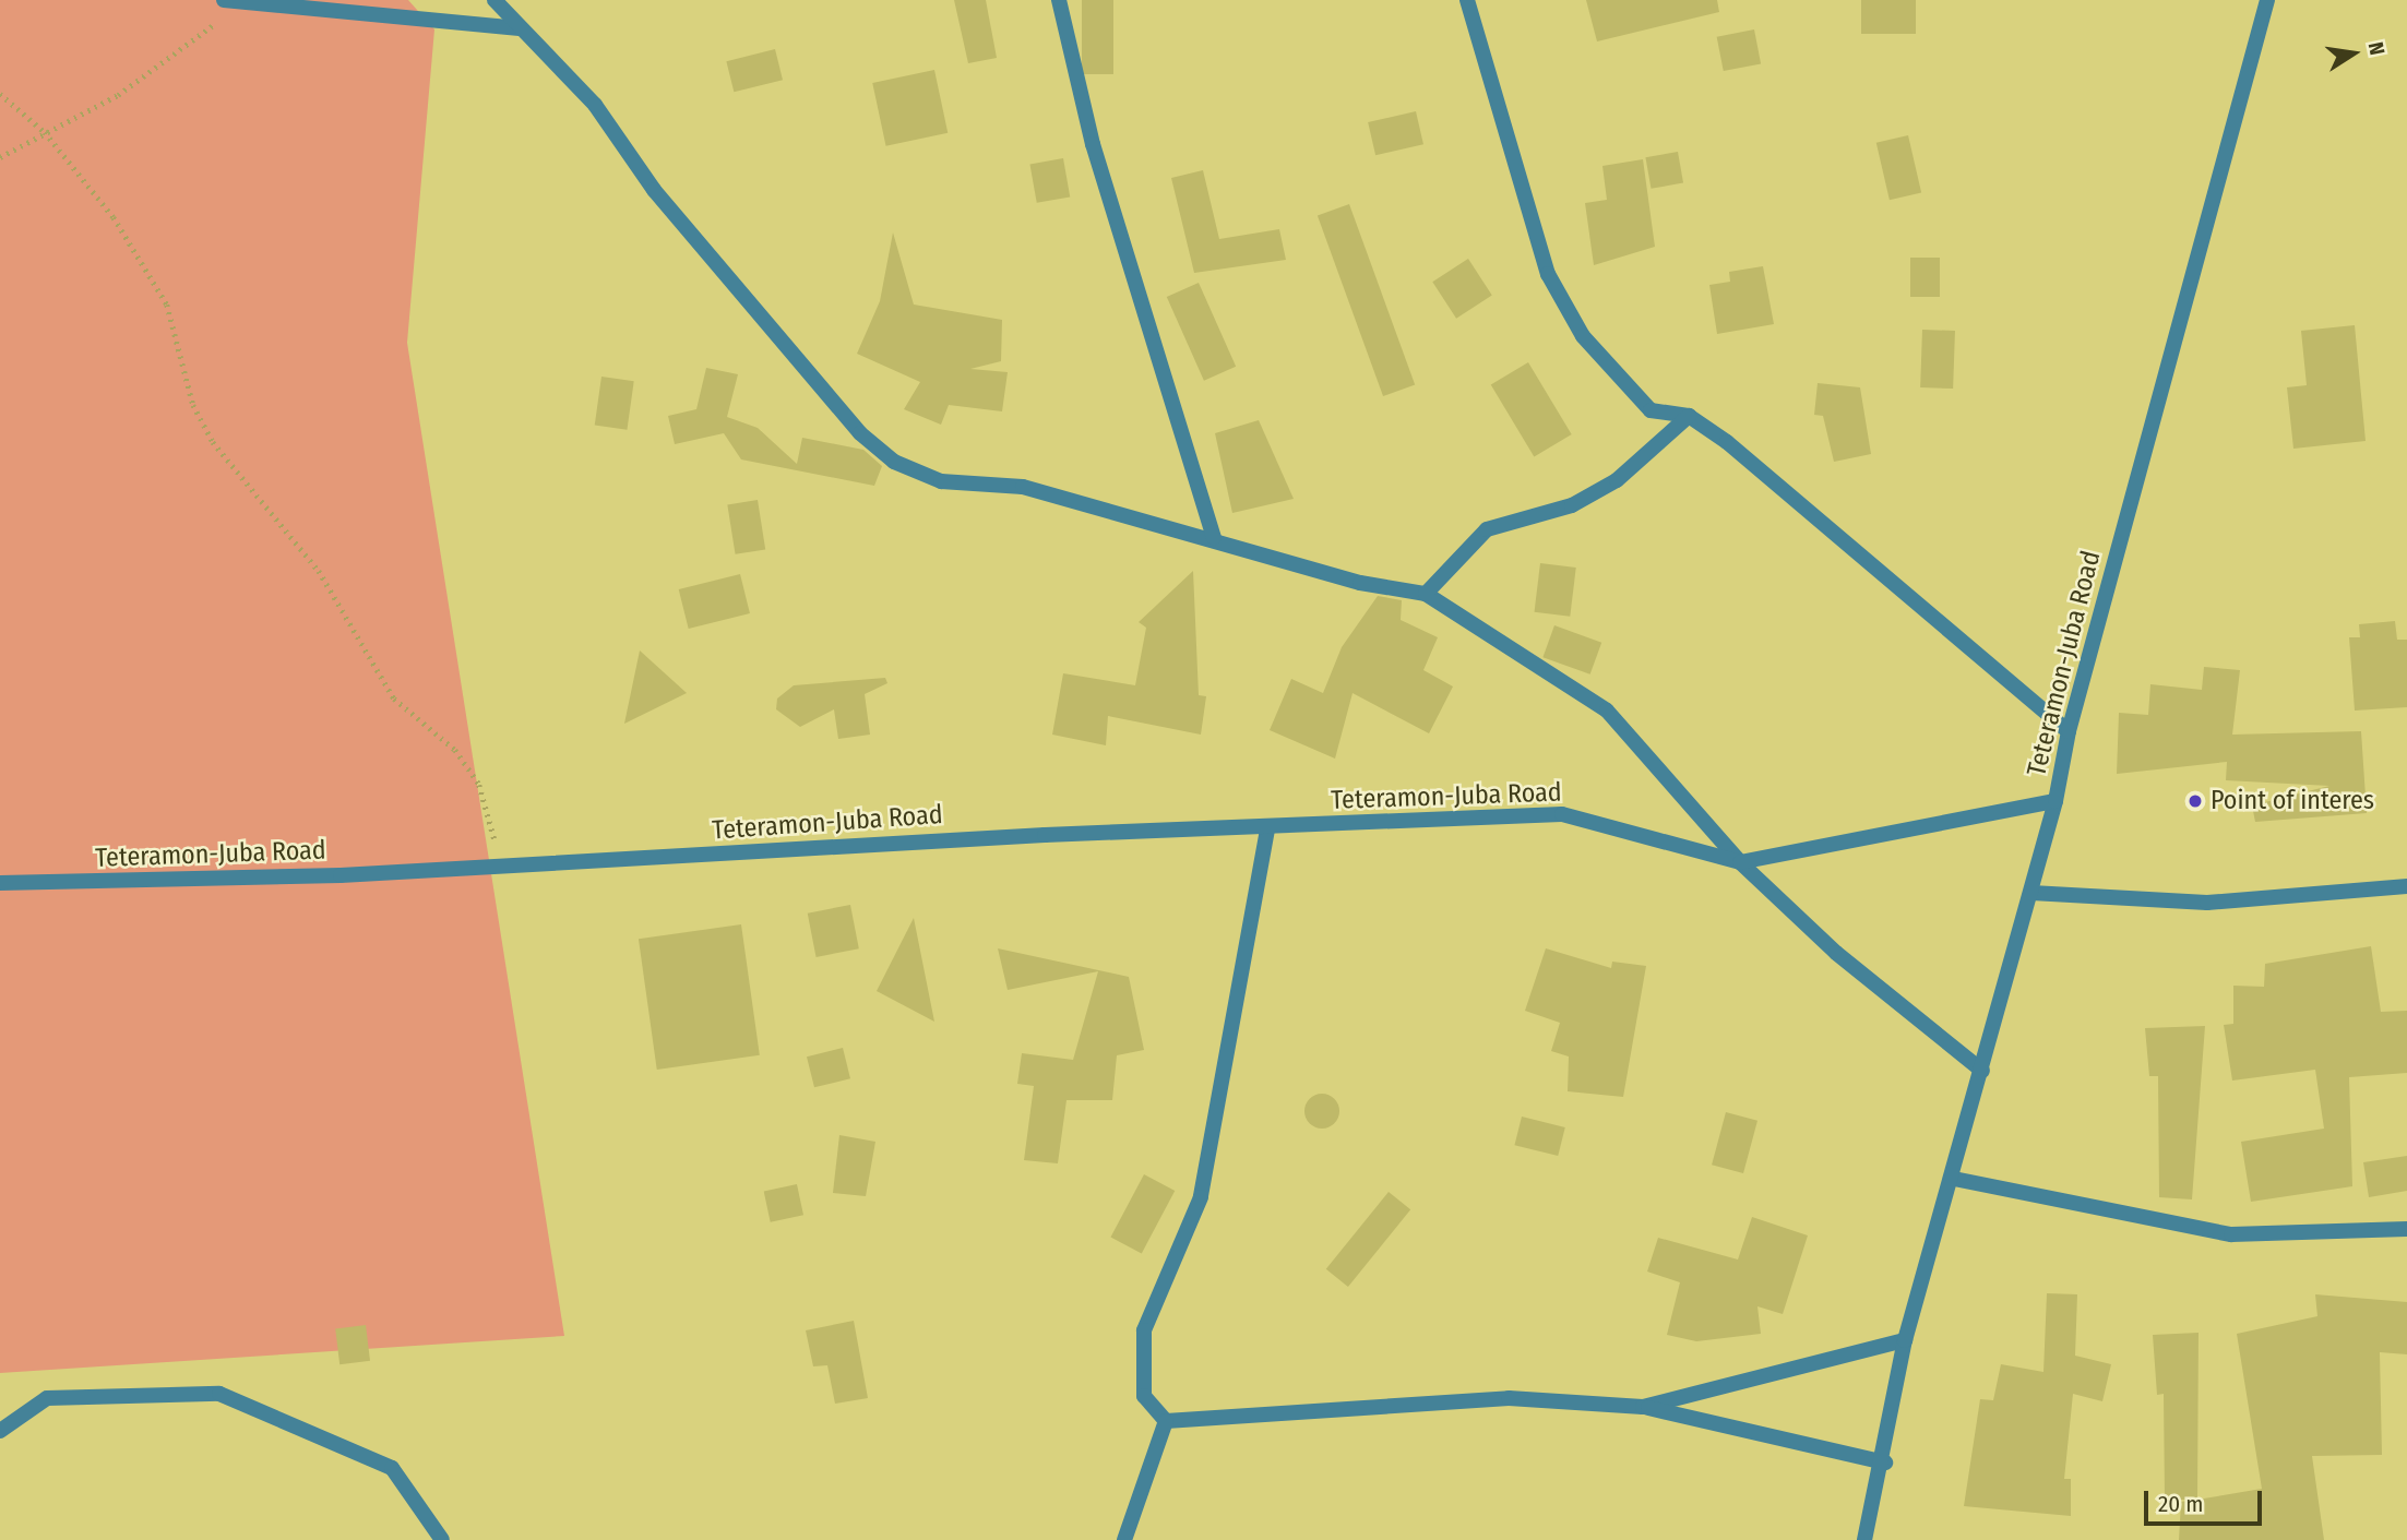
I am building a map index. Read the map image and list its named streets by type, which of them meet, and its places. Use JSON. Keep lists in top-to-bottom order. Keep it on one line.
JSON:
{"streets":{"street":["Teteramon-Juba Road"]},"places":["Point of interes"],"scale_bar":"20 m","north":"right"}
